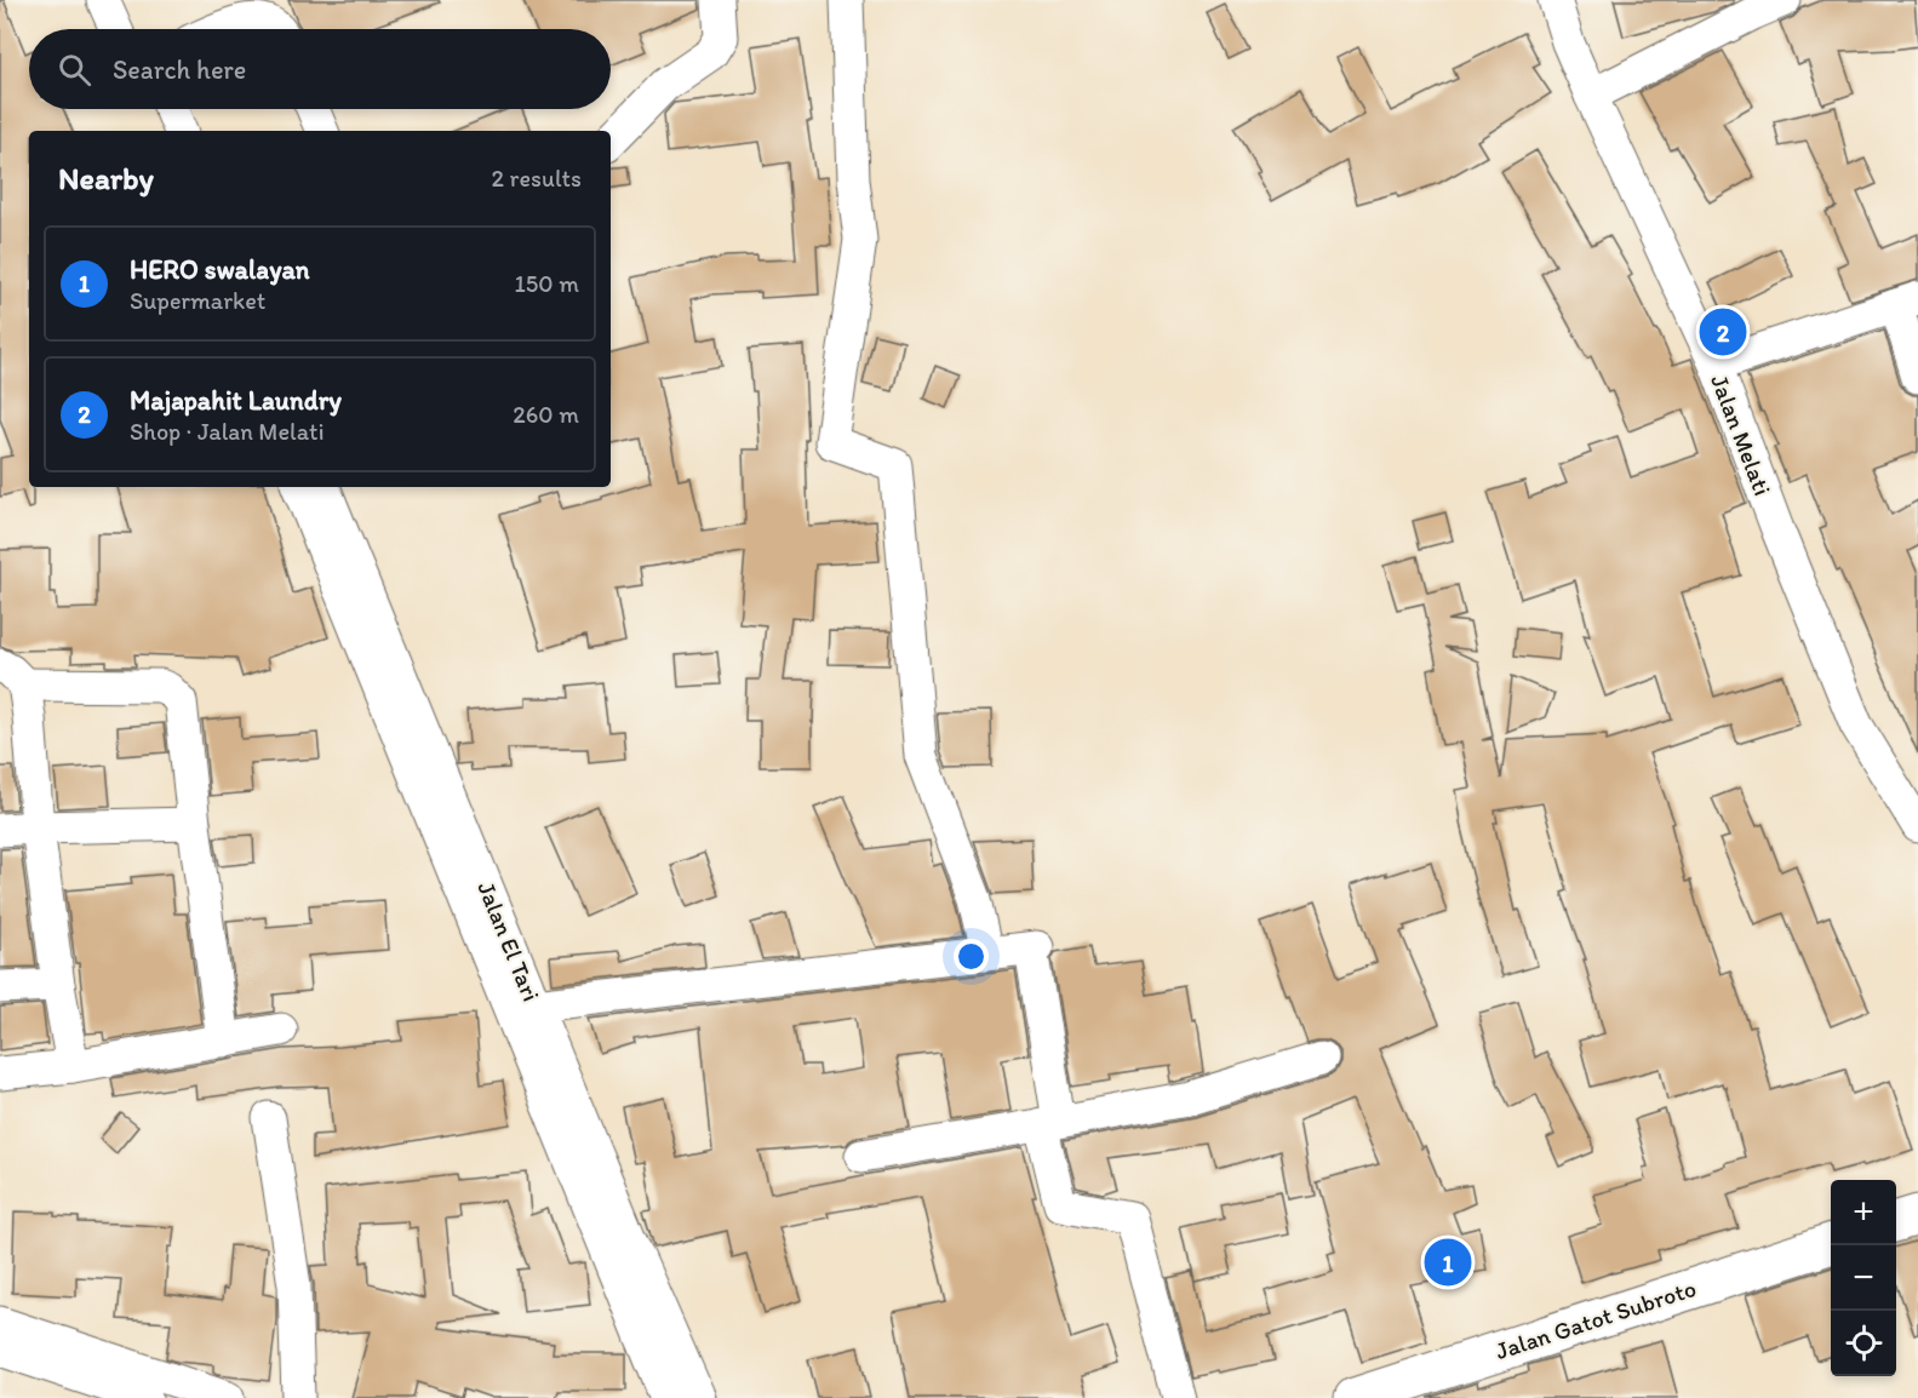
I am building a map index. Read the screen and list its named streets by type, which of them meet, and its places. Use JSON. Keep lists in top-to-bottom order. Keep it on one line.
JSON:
{"streets":{"highway":["Jalan Gatot Subroto"],"street":["Jalan Melati","Jalan El Tari"]},"page":{"search":"Search here","heading":["Nearby","2 results"],"list":[{"mark":"1","name":"HERO swalayan","note":"Supermarket","value":"150 m"},{"mark":"2","name":"Majapahit Laundry","note":"Shop · Jalan Melati","value":"260 m"}],"pins":["2","1"],"map_buttons":["+","−"]}}
